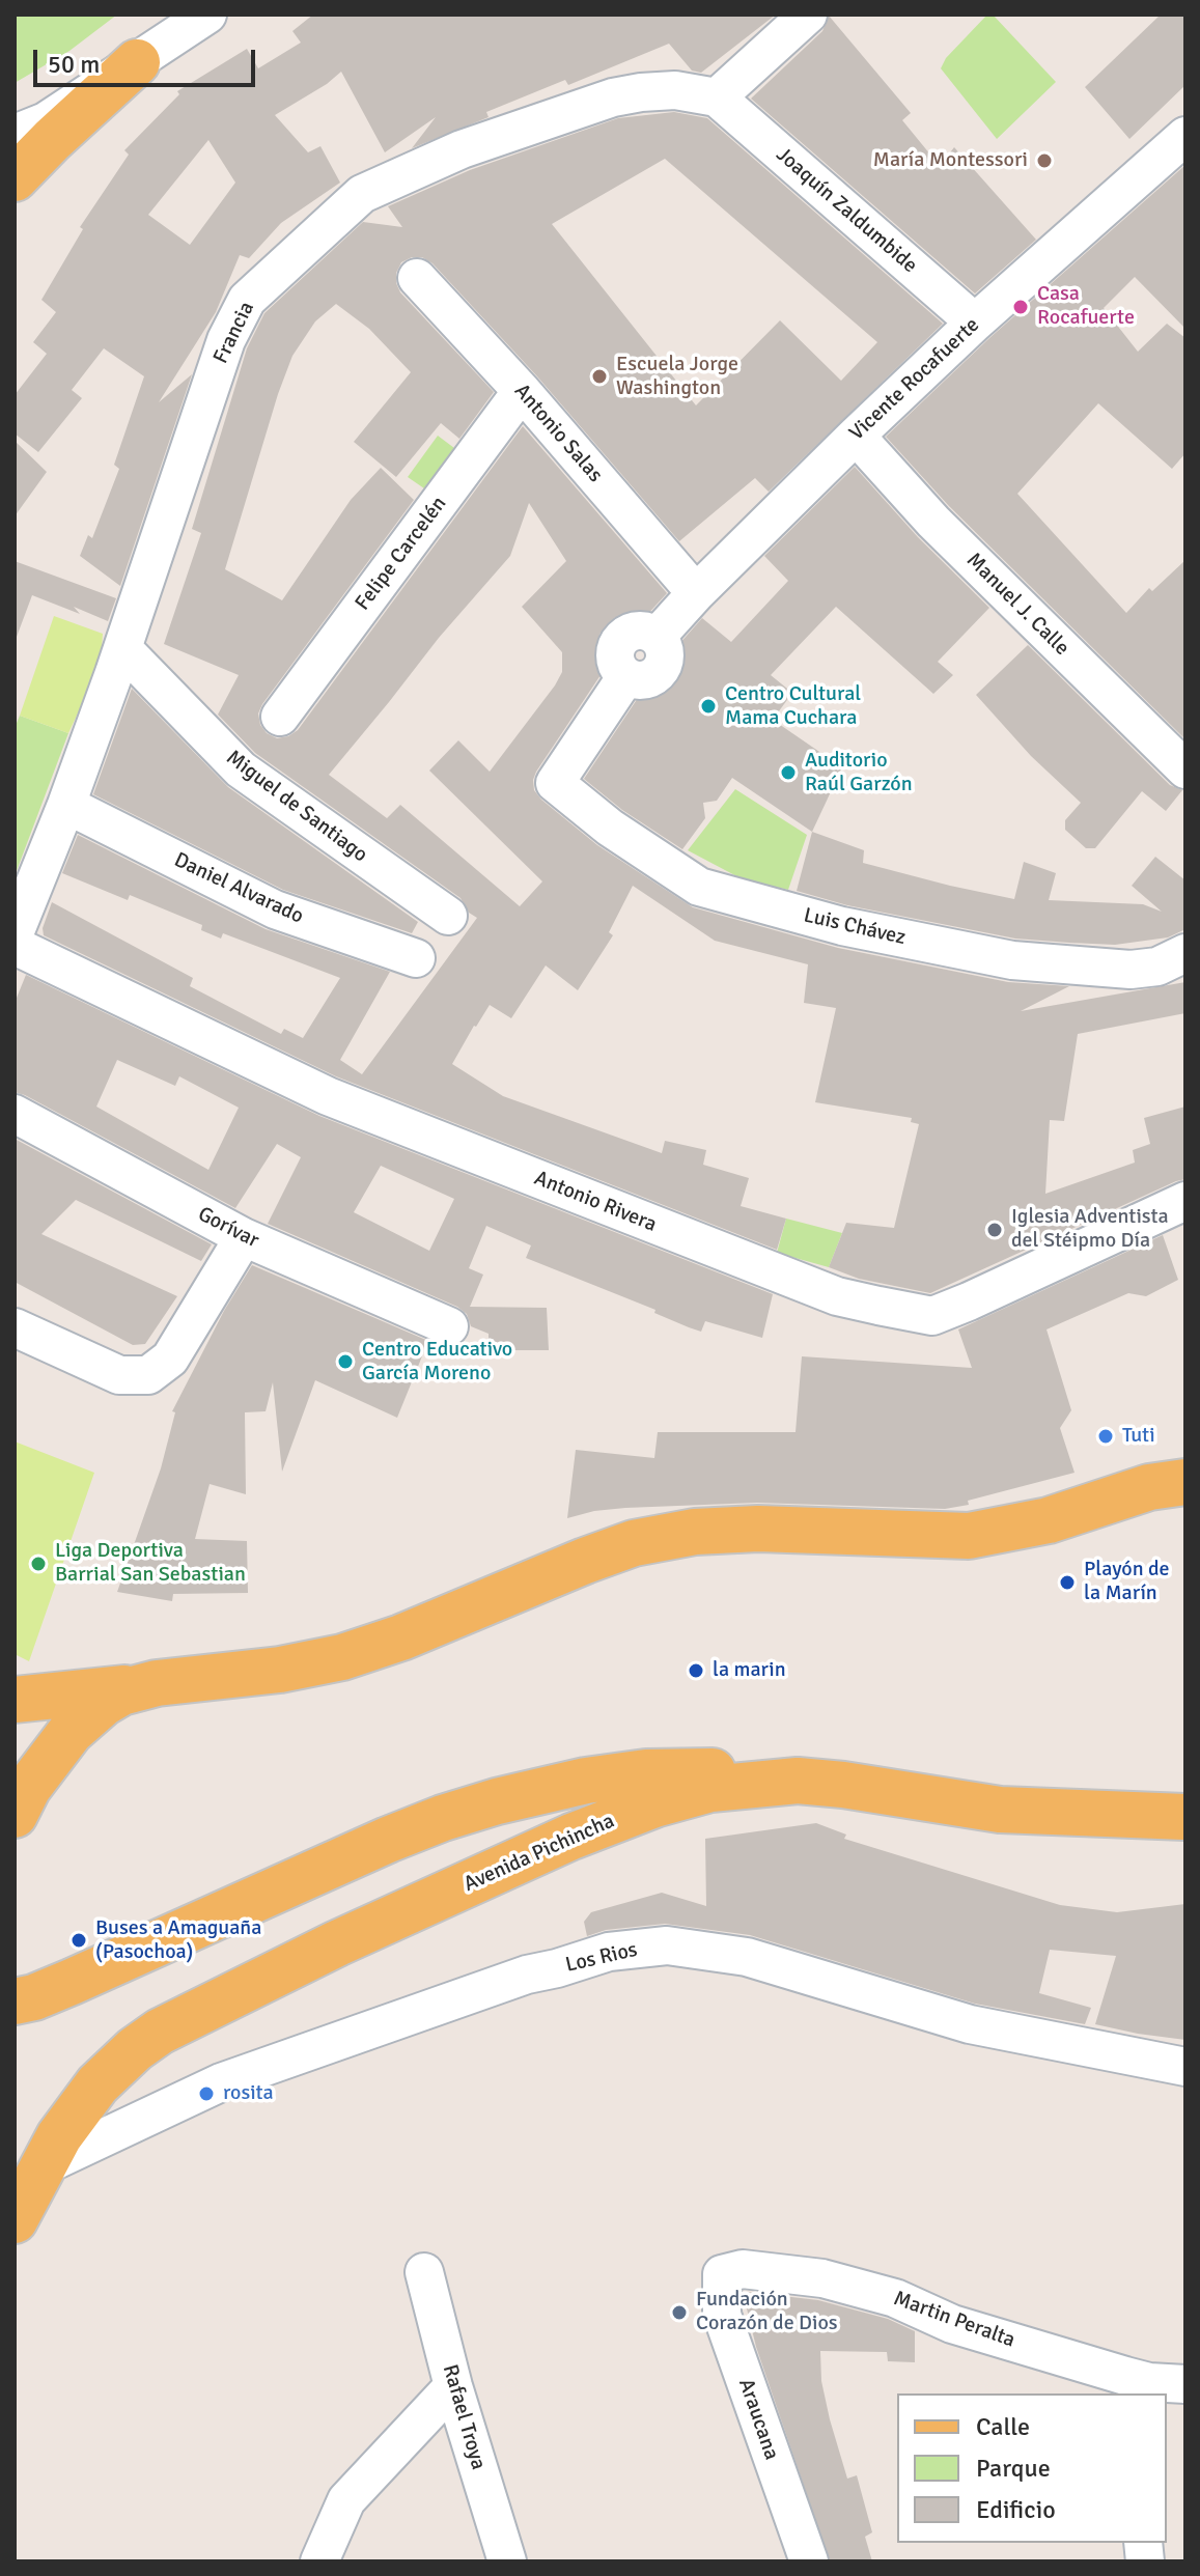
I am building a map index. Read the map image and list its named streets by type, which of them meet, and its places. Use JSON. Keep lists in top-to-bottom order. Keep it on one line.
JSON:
{"streets":{"main road":["Avenida Pichincha"],"street":["Joaquín Zaldumbide","Francia","Vicente Rocafuerte","Antonio Salas","Felipe Carcelén","Manuel J. Calle","Miguel de Santiago","Daniel Alvarado","Luis Chávez","Antonio Rivera","Gorívar","Los Rios","Martin Peralta","Rafael Troya","Araucana"]},"crossings":[["Joaquín Zaldumbide","Francia"],["Joaquín Zaldumbide","Vicente Rocafuerte"],["Francia","Miguel de Santiago"],["Francia","Daniel Alvarado"],["Vicente Rocafuerte","Antonio Salas"],["Vicente Rocafuerte","Manuel J. Calle"],["Vicente Rocafuerte","Luis Chávez"],["Antonio Salas","Felipe Carcelén"],["Avenida Pichincha","Los Rios"],["Martin Peralta","Araucana"]],"places":["María Montessori","Casa Rocafuerte","Escuela Jorge Washington","Centro Cultural Mama Cuchara","Auditorio Raúl Garzón","Iglesia Adventista del Stéipmo Día","Centro Educativo García Moreno","Tuti","Liga Deportiva Barrial San Sebastian","Playón de la Marín","la marin","Buses a Amaguaña (Pasochoa)","rosita","Fundación Corazón de Dios"],"legend":["Calle","Parque","Edificio"],"scale_bar":"50 m"}
